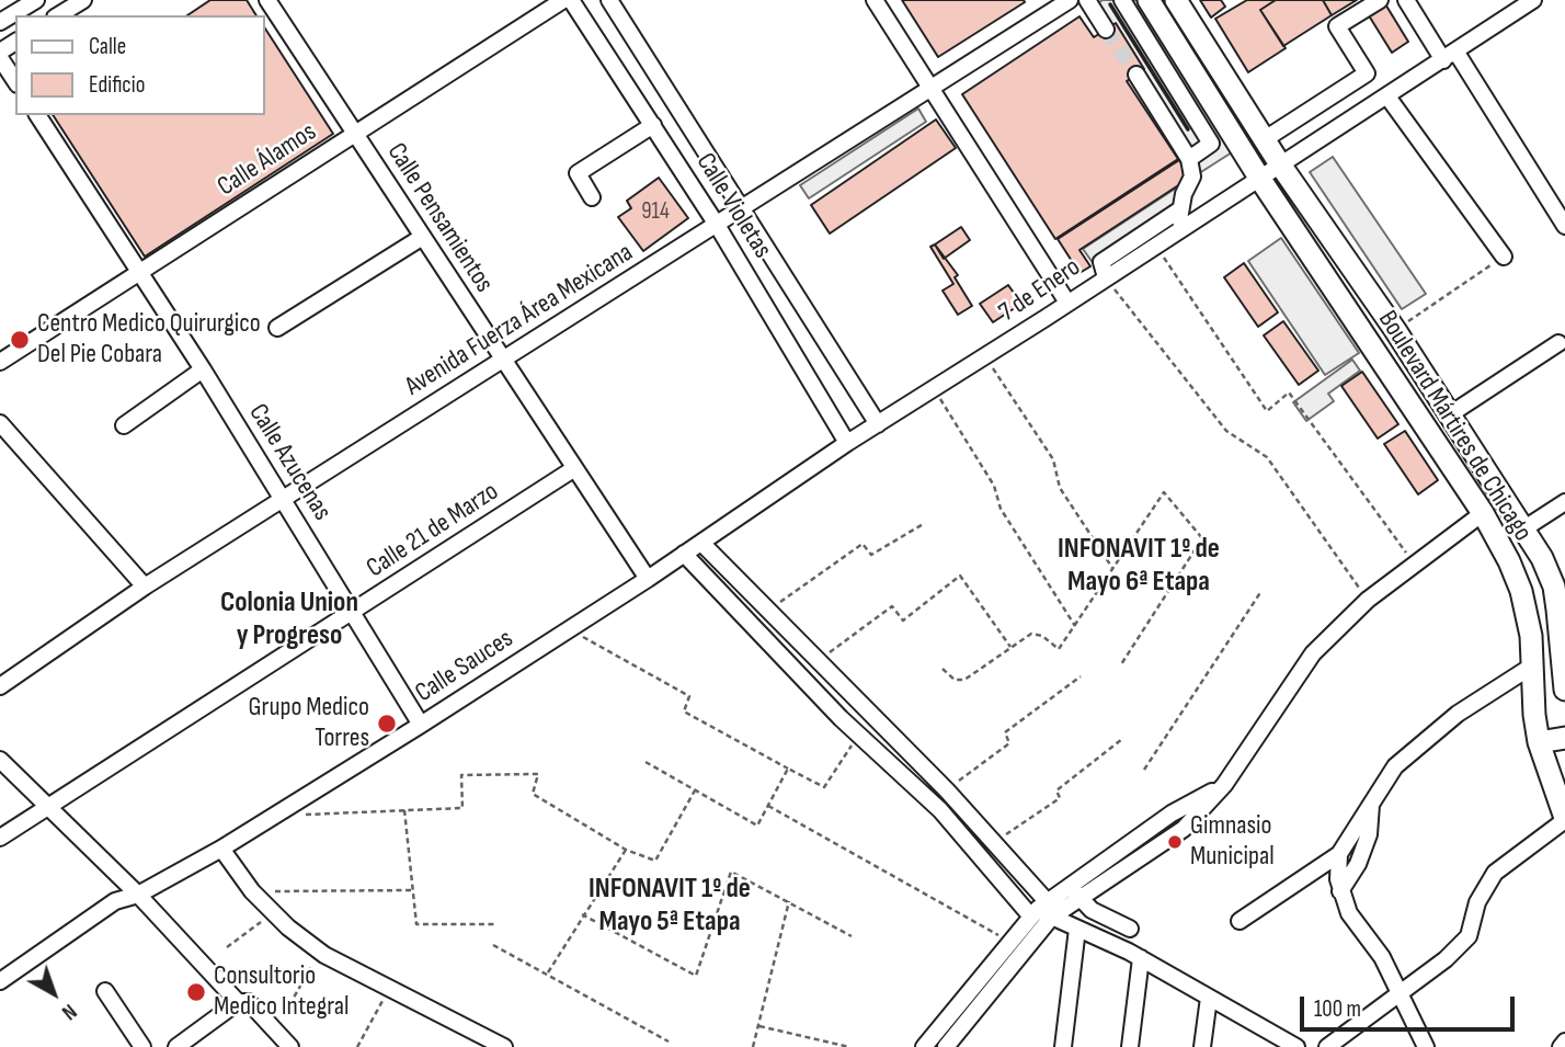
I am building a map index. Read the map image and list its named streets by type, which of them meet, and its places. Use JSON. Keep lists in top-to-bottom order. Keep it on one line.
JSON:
{"streets":{"main road":["Boulevard Mártires de Chicago"],"street":["Calle Álamos","Calle Violetas","Calle Pensamientos","7 de Enero","Avenida Fuerza Área Mexicana","Calle Azucenas","Calle 21 de Marzo","Calle Sauces"]},"crossings":[["Calle Álamos","Calle Pensamientos"],["Calle Álamos","Calle Azucenas"],["Calle Violetas","7 de Enero"],["Calle Violetas","Avenida Fuerza Área Mexicana"],["Calle Violetas","Calle Sauces"],["Calle Pensamientos","Avenida Fuerza Área Mexicana"],["Calle Pensamientos","Calle 21 de Marzo"],["Calle Pensamientos","Calle Sauces"],["7 de Enero","Boulevard Mártires de Chicago"],["7 de Enero","Calle Sauces"],["Avenida Fuerza Área Mexicana","Calle Azucenas"],["Calle Azucenas","Calle 21 de Marzo"],["Calle Azucenas","Calle Sauces"]],"districts":["INFONAVIT 1º de Mayo 6ª Etapa","Colonia Union y Progreso","INFONAVIT 1º de Mayo 5ª Etapa"],"places":["Centro Medico Quirurgico Del Pie Cobara","Grupo Medico Torres","Gimnasio Municipal","Consultorio Medico Integral"],"house_numbers":["914"],"legend":["Calle","Edificio"],"scale_bar":"100 m","north":"bottom right"}
